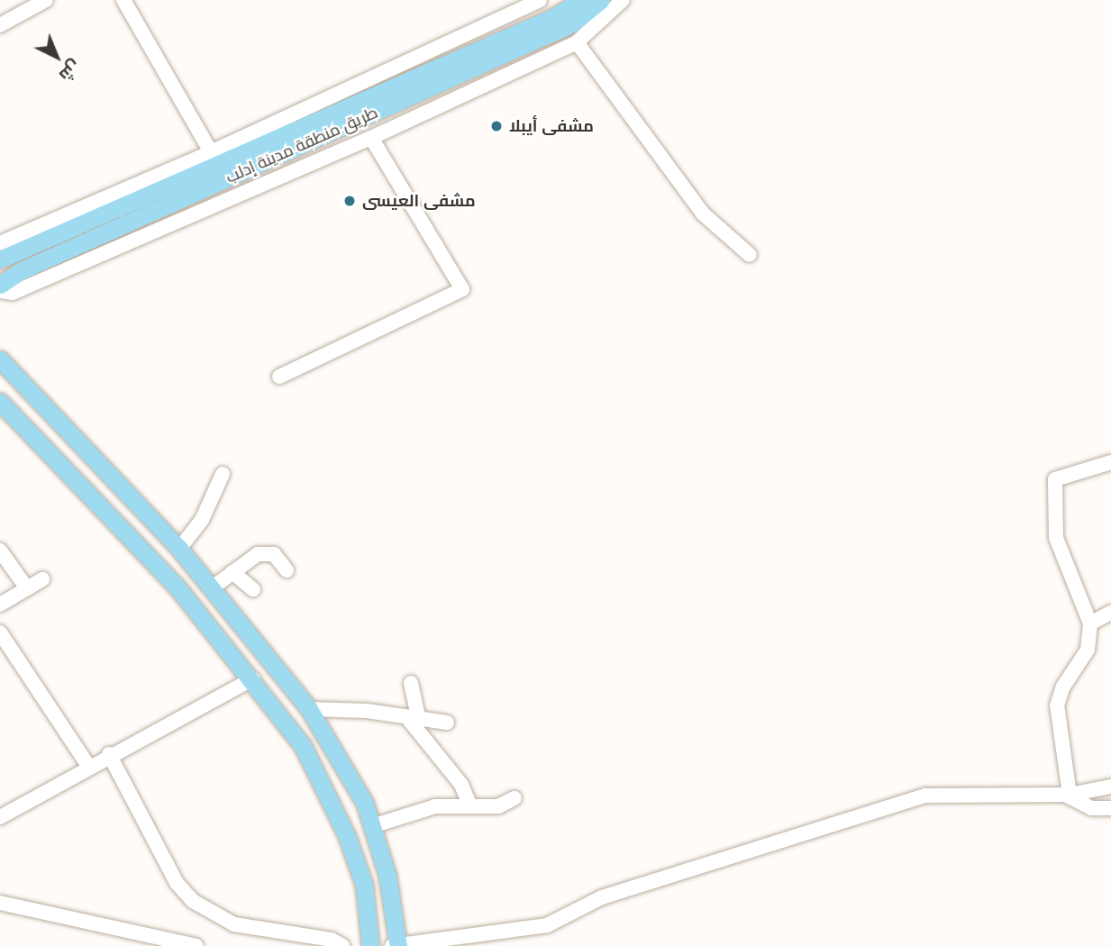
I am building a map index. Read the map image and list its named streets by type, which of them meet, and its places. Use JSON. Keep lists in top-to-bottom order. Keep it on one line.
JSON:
{"streets":{"main road":["طريق منطقة مدينة إدلب"]},"places":["مشفى أيبلا","مشفى العيسى"],"north":"bottom right"}
